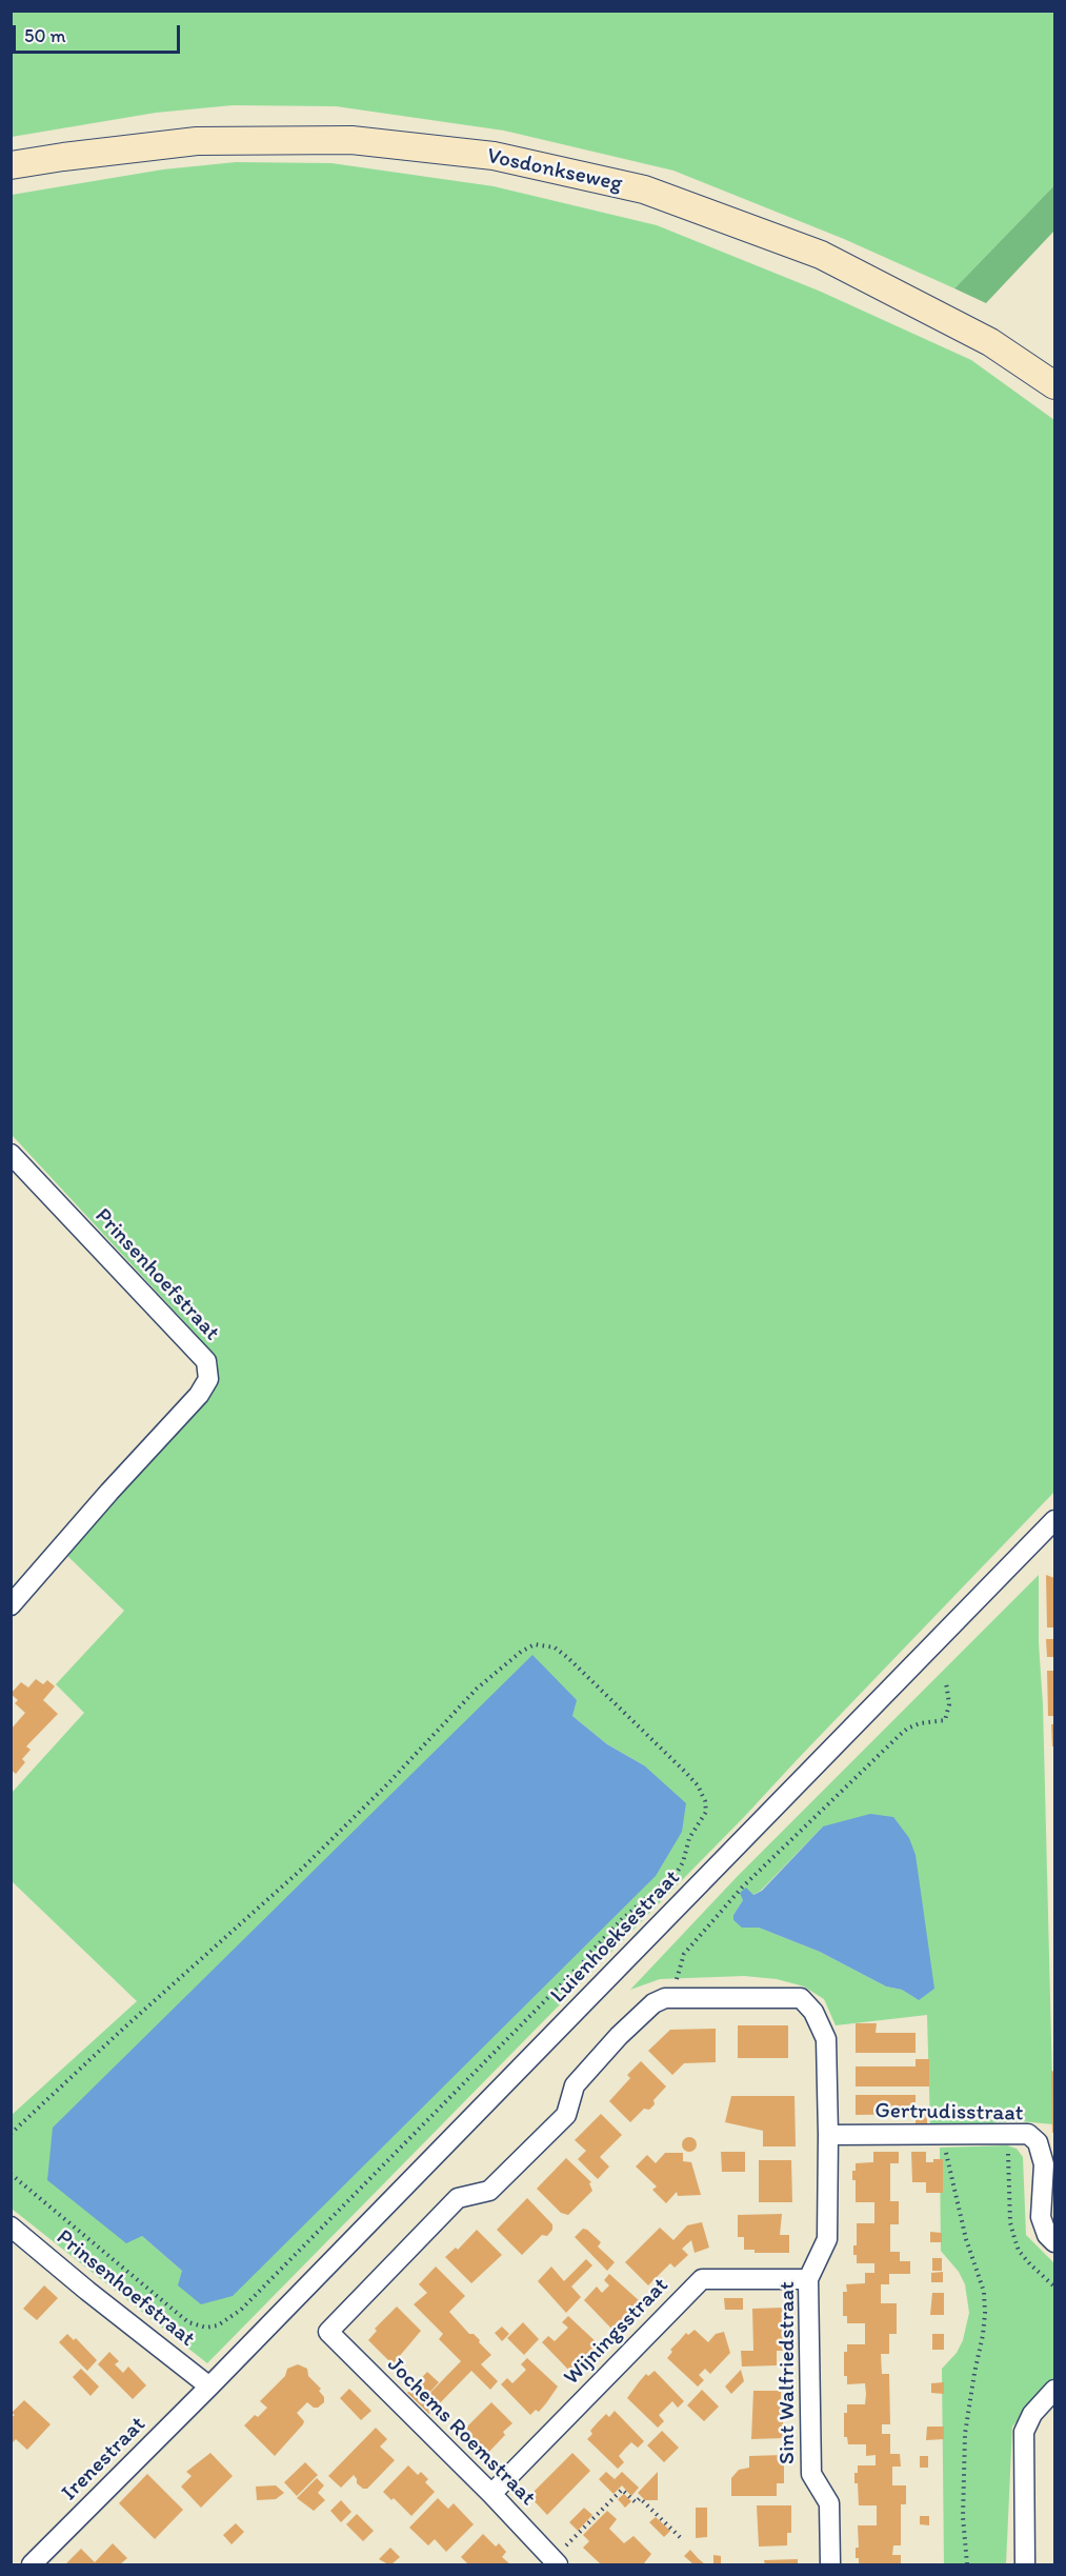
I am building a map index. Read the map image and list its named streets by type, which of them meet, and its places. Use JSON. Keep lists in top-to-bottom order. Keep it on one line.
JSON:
{"streets":{"main road":["Vosdonkseweg"],"street":["Prinsenhoefstraat","Luienhoeksestraat","Gertrudisstraat","Wijningsstraat","Sint Walfriedstraat","Jochems Roemstraat","Irenestraat"]},"crossings":[["Prinsenhoefstraat","Luienhoeksestraat"],["Prinsenhoefstraat","Irenestraat"],["Luienhoeksestraat","Irenestraat"],["Gertrudisstraat","Sint Walfriedstraat"],["Wijningsstraat","Sint Walfriedstraat"],["Wijningsstraat","Jochems Roemstraat"],["Sint Walfriedstraat","Jochems Roemstraat"]],"scale_bar":"50 m"}
